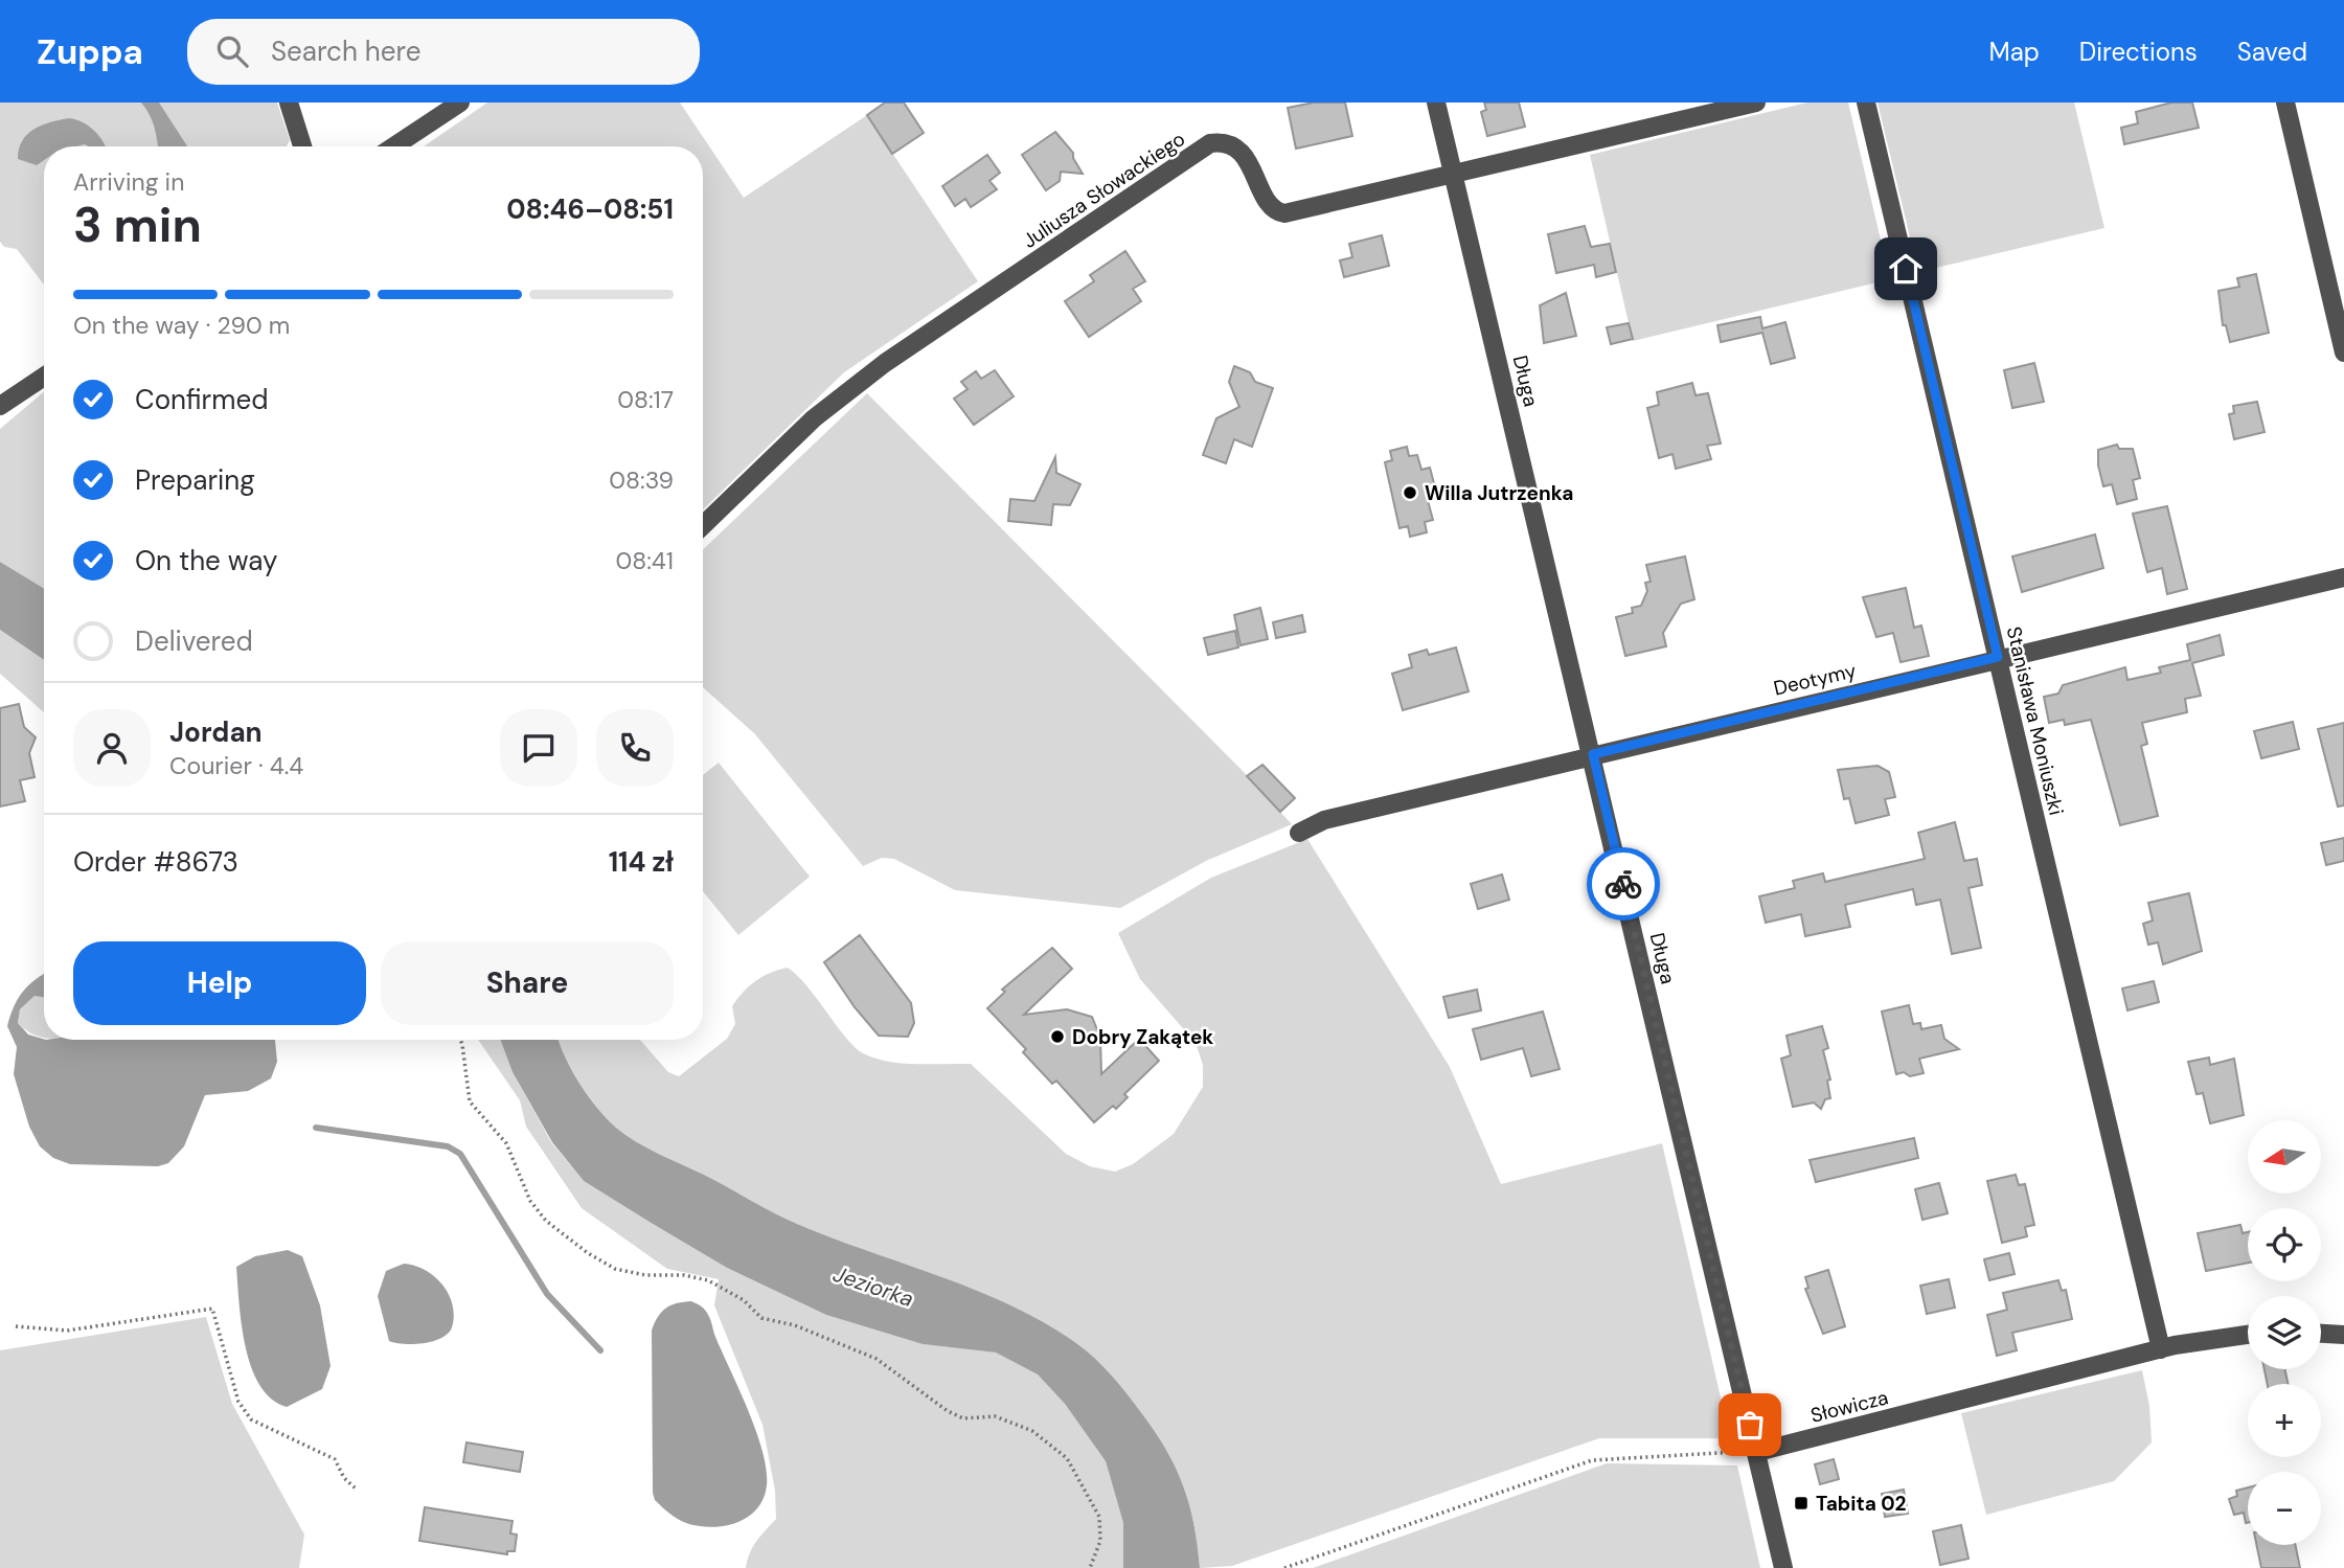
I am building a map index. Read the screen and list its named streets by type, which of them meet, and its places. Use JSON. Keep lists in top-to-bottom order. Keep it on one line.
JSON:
{"streets":{"street":["Juliusza Słowackiego","Długa","Deotymy","Stanisława Moniuszki","Słowicza"]},"crossings":[["Juliusza Słowackiego","Długa"],["Długa","Deotymy"],["Długa","Słowicza"],["Deotymy","Stanisława Moniuszki"],["Stanisława Moniuszki","Słowicza"]],"water":["Jeziorka"],"places":{"other":["Willa Jutrzenka","Dobry Zakątek"],"transit":["Tabita 02"]},"north":"left","page":{"header":"Zuppa","search":"Search here","nav":["Map","Directions","Saved"],"heading":["3 min","Arriving in","08:46–08:51"],"panel":["Jordan","Courier · 4.4","Order #8673","114 zł"],"bar":"On the way · 290 m","list":[["Confirmed","08:17"],["Preparing","08:39"],["On the way","08:41"],"Delivered"],"buttons":["Help","Share"],"map_buttons":["+","−"]}}
